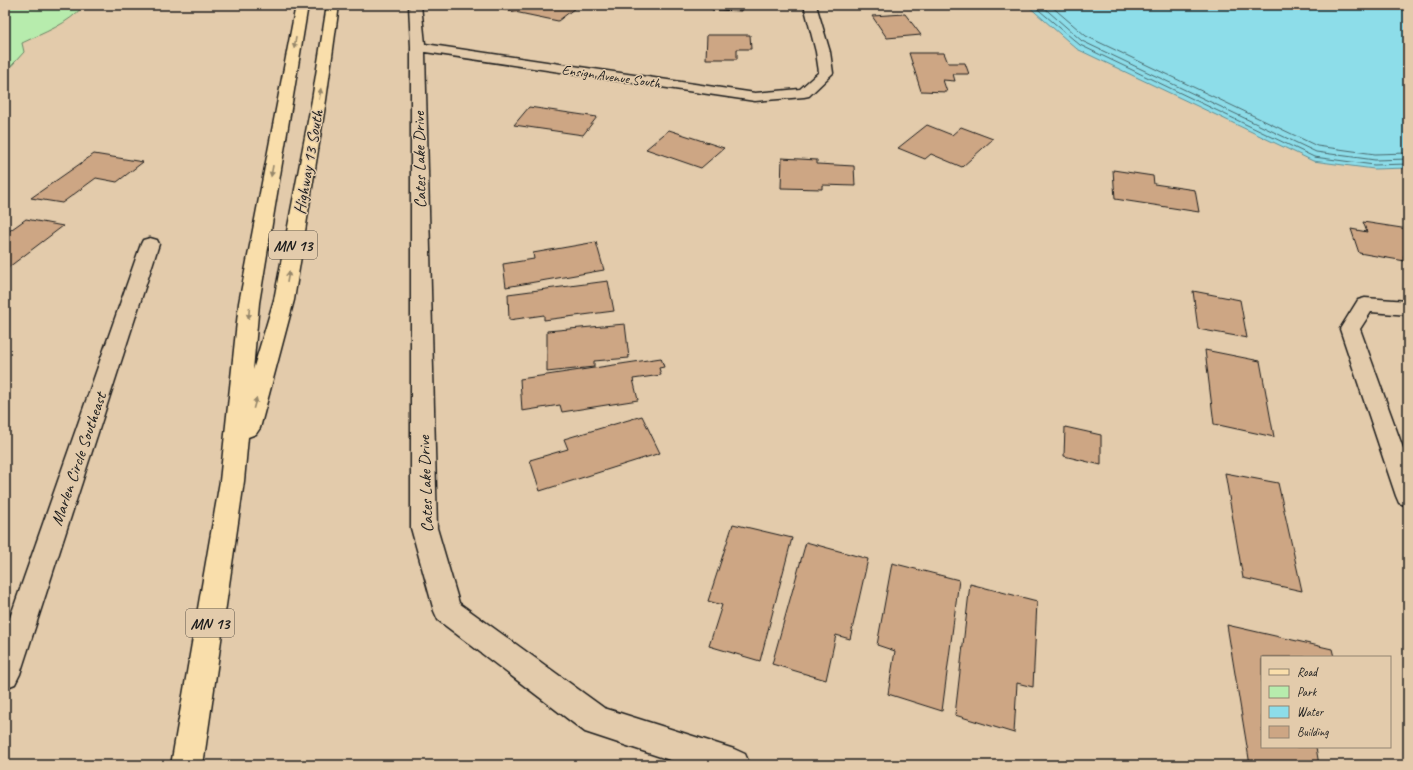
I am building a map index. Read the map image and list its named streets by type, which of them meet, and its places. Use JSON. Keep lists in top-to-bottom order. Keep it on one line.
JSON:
{"streets":{"main road":["Highway 13 South","MN 13"],"street":["Ensign Avenue South","Cates Lake Drive","Marlen Circle Southeast"]},"crossings":[["Ensign Avenue South","Cates Lake Drive"]],"legend":["Road","Park","Water","Building"]}
